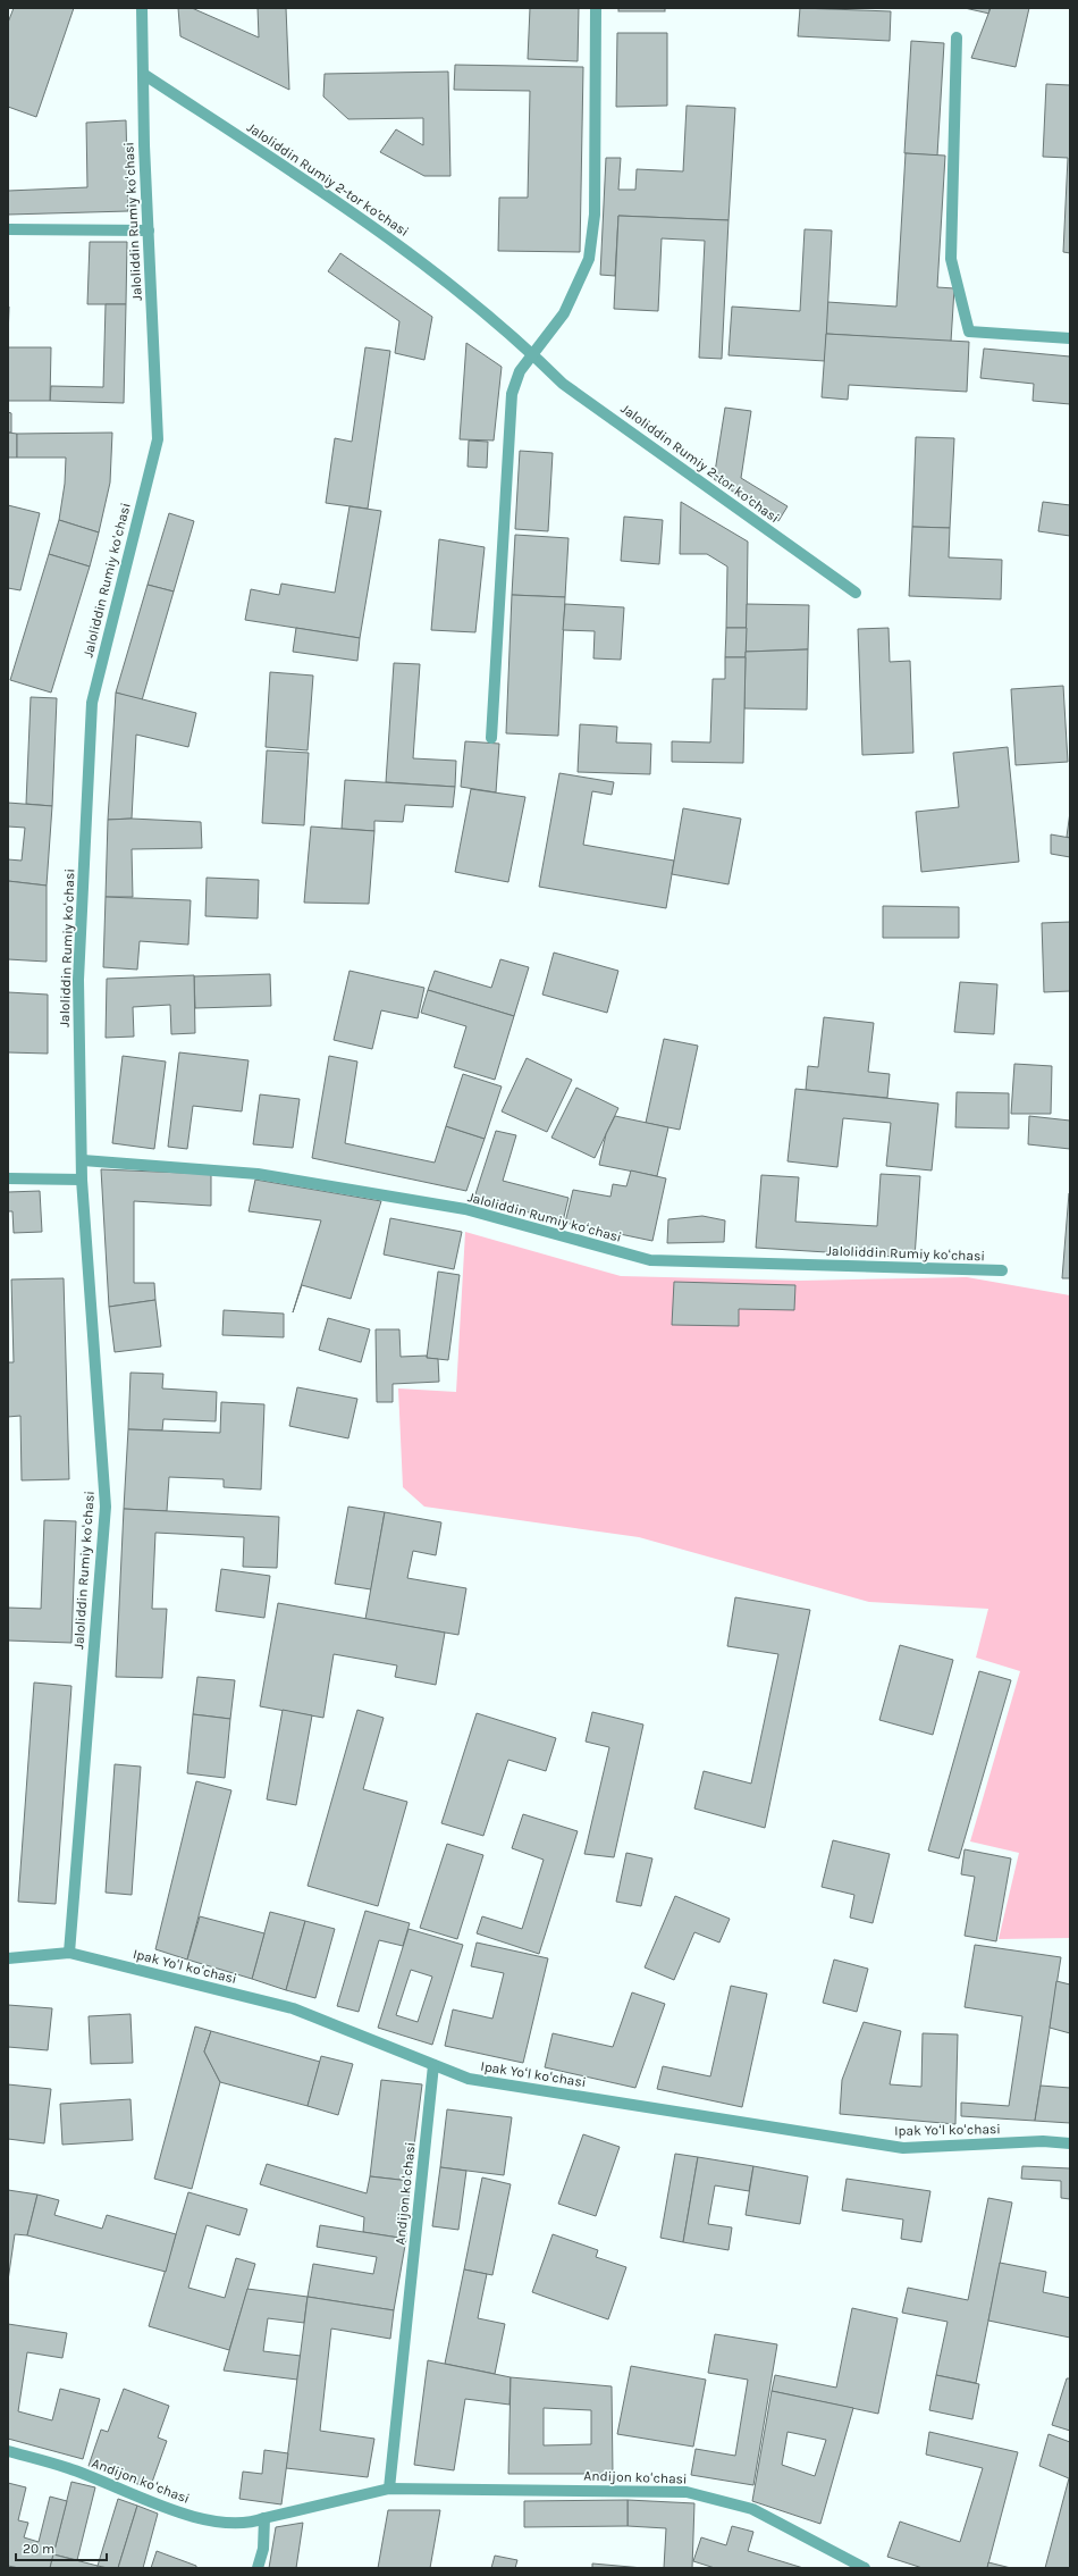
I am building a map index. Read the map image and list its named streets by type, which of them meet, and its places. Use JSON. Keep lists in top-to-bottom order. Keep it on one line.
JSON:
{"streets":{"street":["Jaloliddin Rumiy 2-tor koʼchasi","Jaloliddin Rumiy koʻchasi","Ipak Yoʻl koʻchasi","Andijon koʻchasi"]},"crossings":[["Jaloliddin Rumiy 2-tor koʼchasi","Jaloliddin Rumiy koʻchasi"],["Jaloliddin Rumiy koʻchasi","Ipak Yoʻl koʻchasi"],["Ipak Yoʻl koʻchasi","Andijon koʻchasi"]],"scale_bar":"20 m"}
